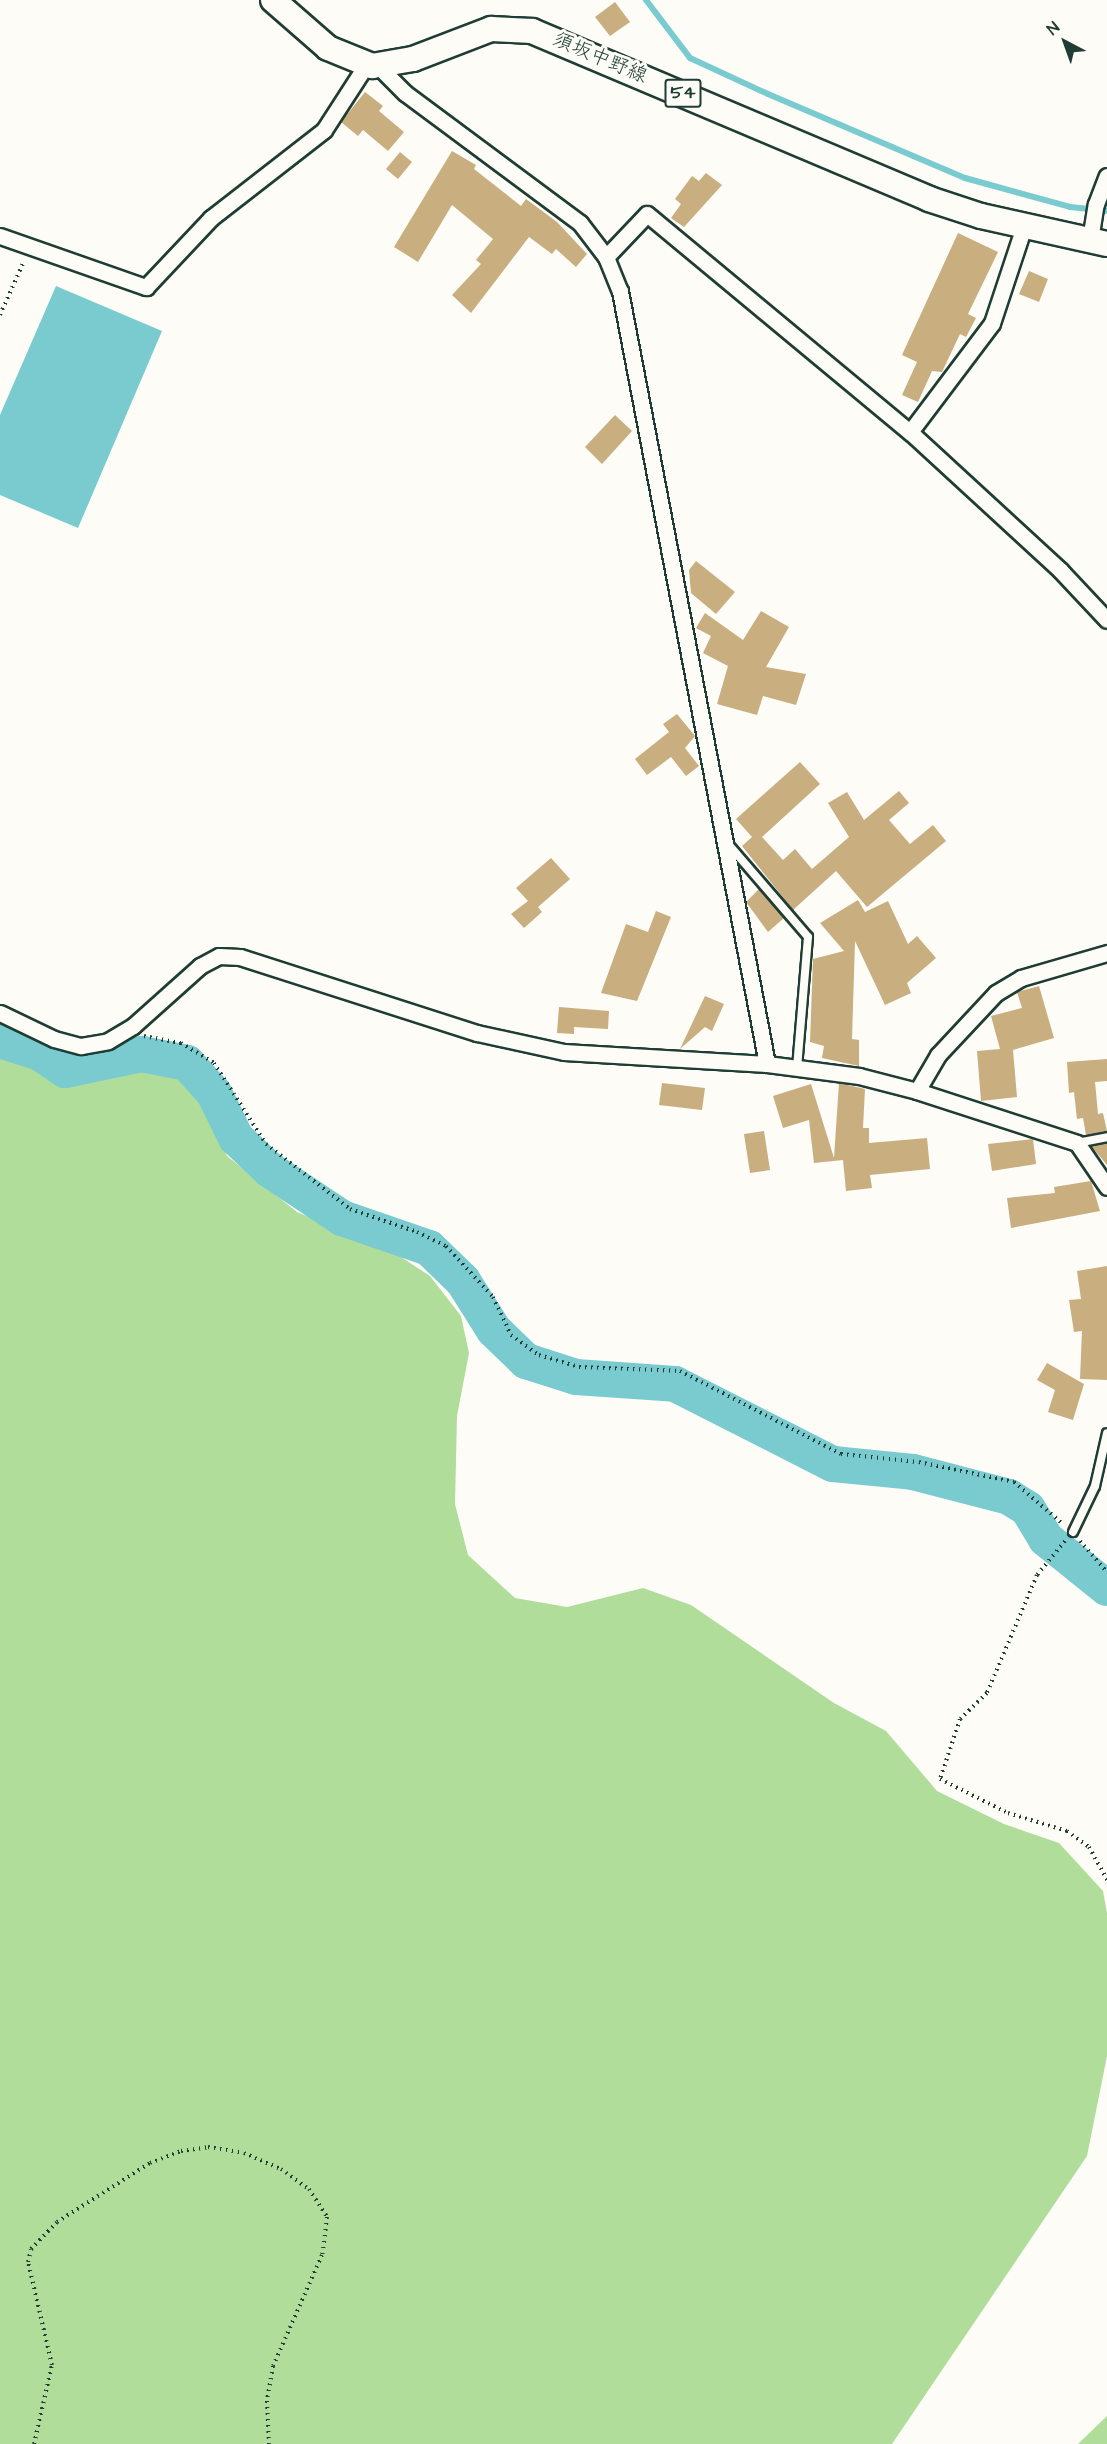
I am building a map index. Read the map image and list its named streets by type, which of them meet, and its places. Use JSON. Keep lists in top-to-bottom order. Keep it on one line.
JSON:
{"streets":{"main road":["須坂中野線","54"]},"north":"top left"}
